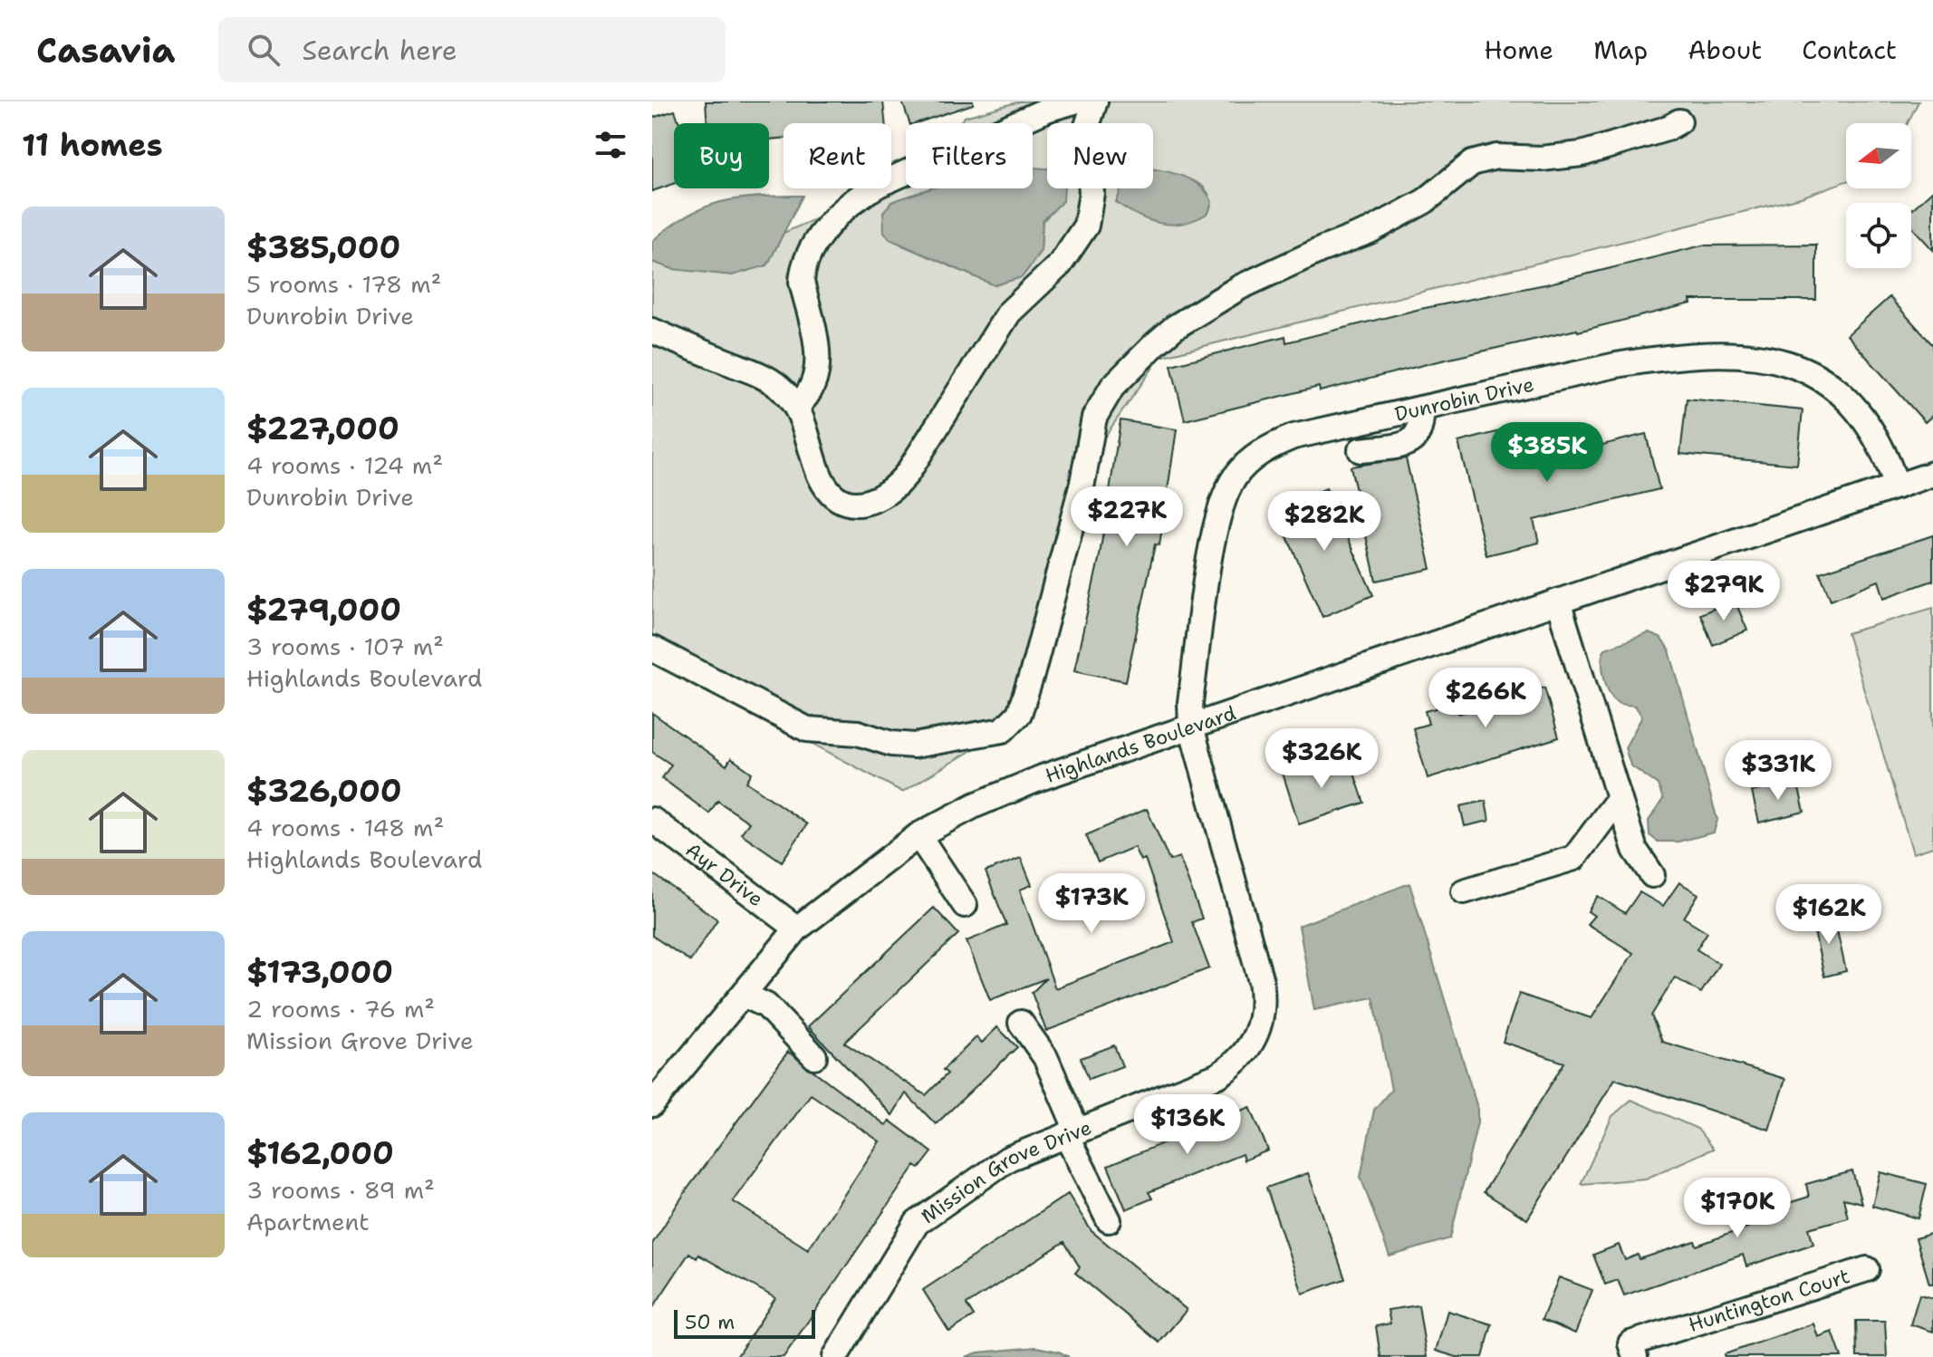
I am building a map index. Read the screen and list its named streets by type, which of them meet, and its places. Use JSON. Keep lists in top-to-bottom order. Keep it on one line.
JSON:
{"streets":{"street":["Dunrobin Drive","Highlands Boulevard","Ayr Drive","Mission Grove Drive","Huntington Court"]},"crossings":[["Dunrobin Drive","Highlands Boulevard"],["Dunrobin Drive","Mission Grove Drive"],["Highlands Boulevard","Ayr Drive"],["Highlands Boulevard","Mission Grove Drive"]],"scale_bar":"50 m","north":"left","page":{"header":"Casavia","search":"Search here","nav":["Home","Map","About","Contact"],"heading":"11 homes","chip":["Buy","Rent","Filters","New"],"list":[{"name":"$385,000","note":"5 rooms · 178 m² · Dunrobin Drive"},{"name":"$227,000","note":"4 rooms · 124 m² · Dunrobin Drive"},{"name":"$279,000","note":"3 rooms · 107 m² · Highlands Boulevard"},{"name":"$326,000","note":"4 rooms · 148 m² · Highlands Boulevard"},{"name":"$173,000","note":"2 rooms · 76 m² · Mission Grove Drive"},{"name":"$162,000","note":"3 rooms · 89 m² · Apartment"}],"price":["$385K","$227K","$282K","$279K","$266K","$326K","$331K","$173K","$162K","$136K","$170K"],"scale":"50 m"}}
